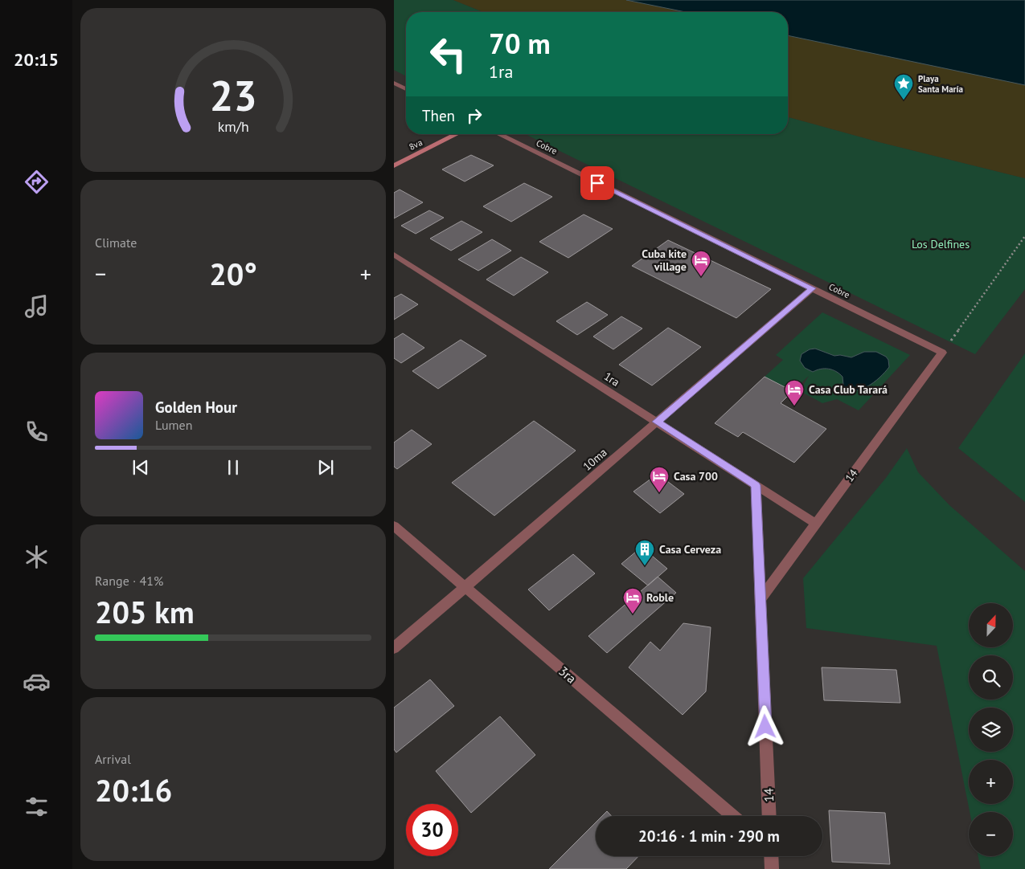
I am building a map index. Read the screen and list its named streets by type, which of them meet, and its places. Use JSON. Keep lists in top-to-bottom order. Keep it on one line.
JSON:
{"streets":{"street":["8va","Cobre","1ra","10ma","14","3ra"]},"crossings":[["Cobre","10ma"],["Cobre","14"],["1ra","10ma"],["1ra","14"],["10ma","3ra"]],"parks":["Los Delfines"],"places":{"place":["Playa Santa María"],"hotel":["Cuba kite village","Casa Club Tarará","Casa 700","Roble"],"building":["Casa Cerveza"]},"north":"top","page":{"tabs":"20:15","turn":["70 m","1ra"],"then":"Then","tile":["Climate",["Range · 41%","205 km"],["Arrival","20:16"]],"heat":["−","20°","+"],"song":["Golden Hour","Lumen"],"map_buttons":["+","−"],"limit":"30","trip":"20:16 · 1 min · 290 m","gauge":["23","km/h"]}}
